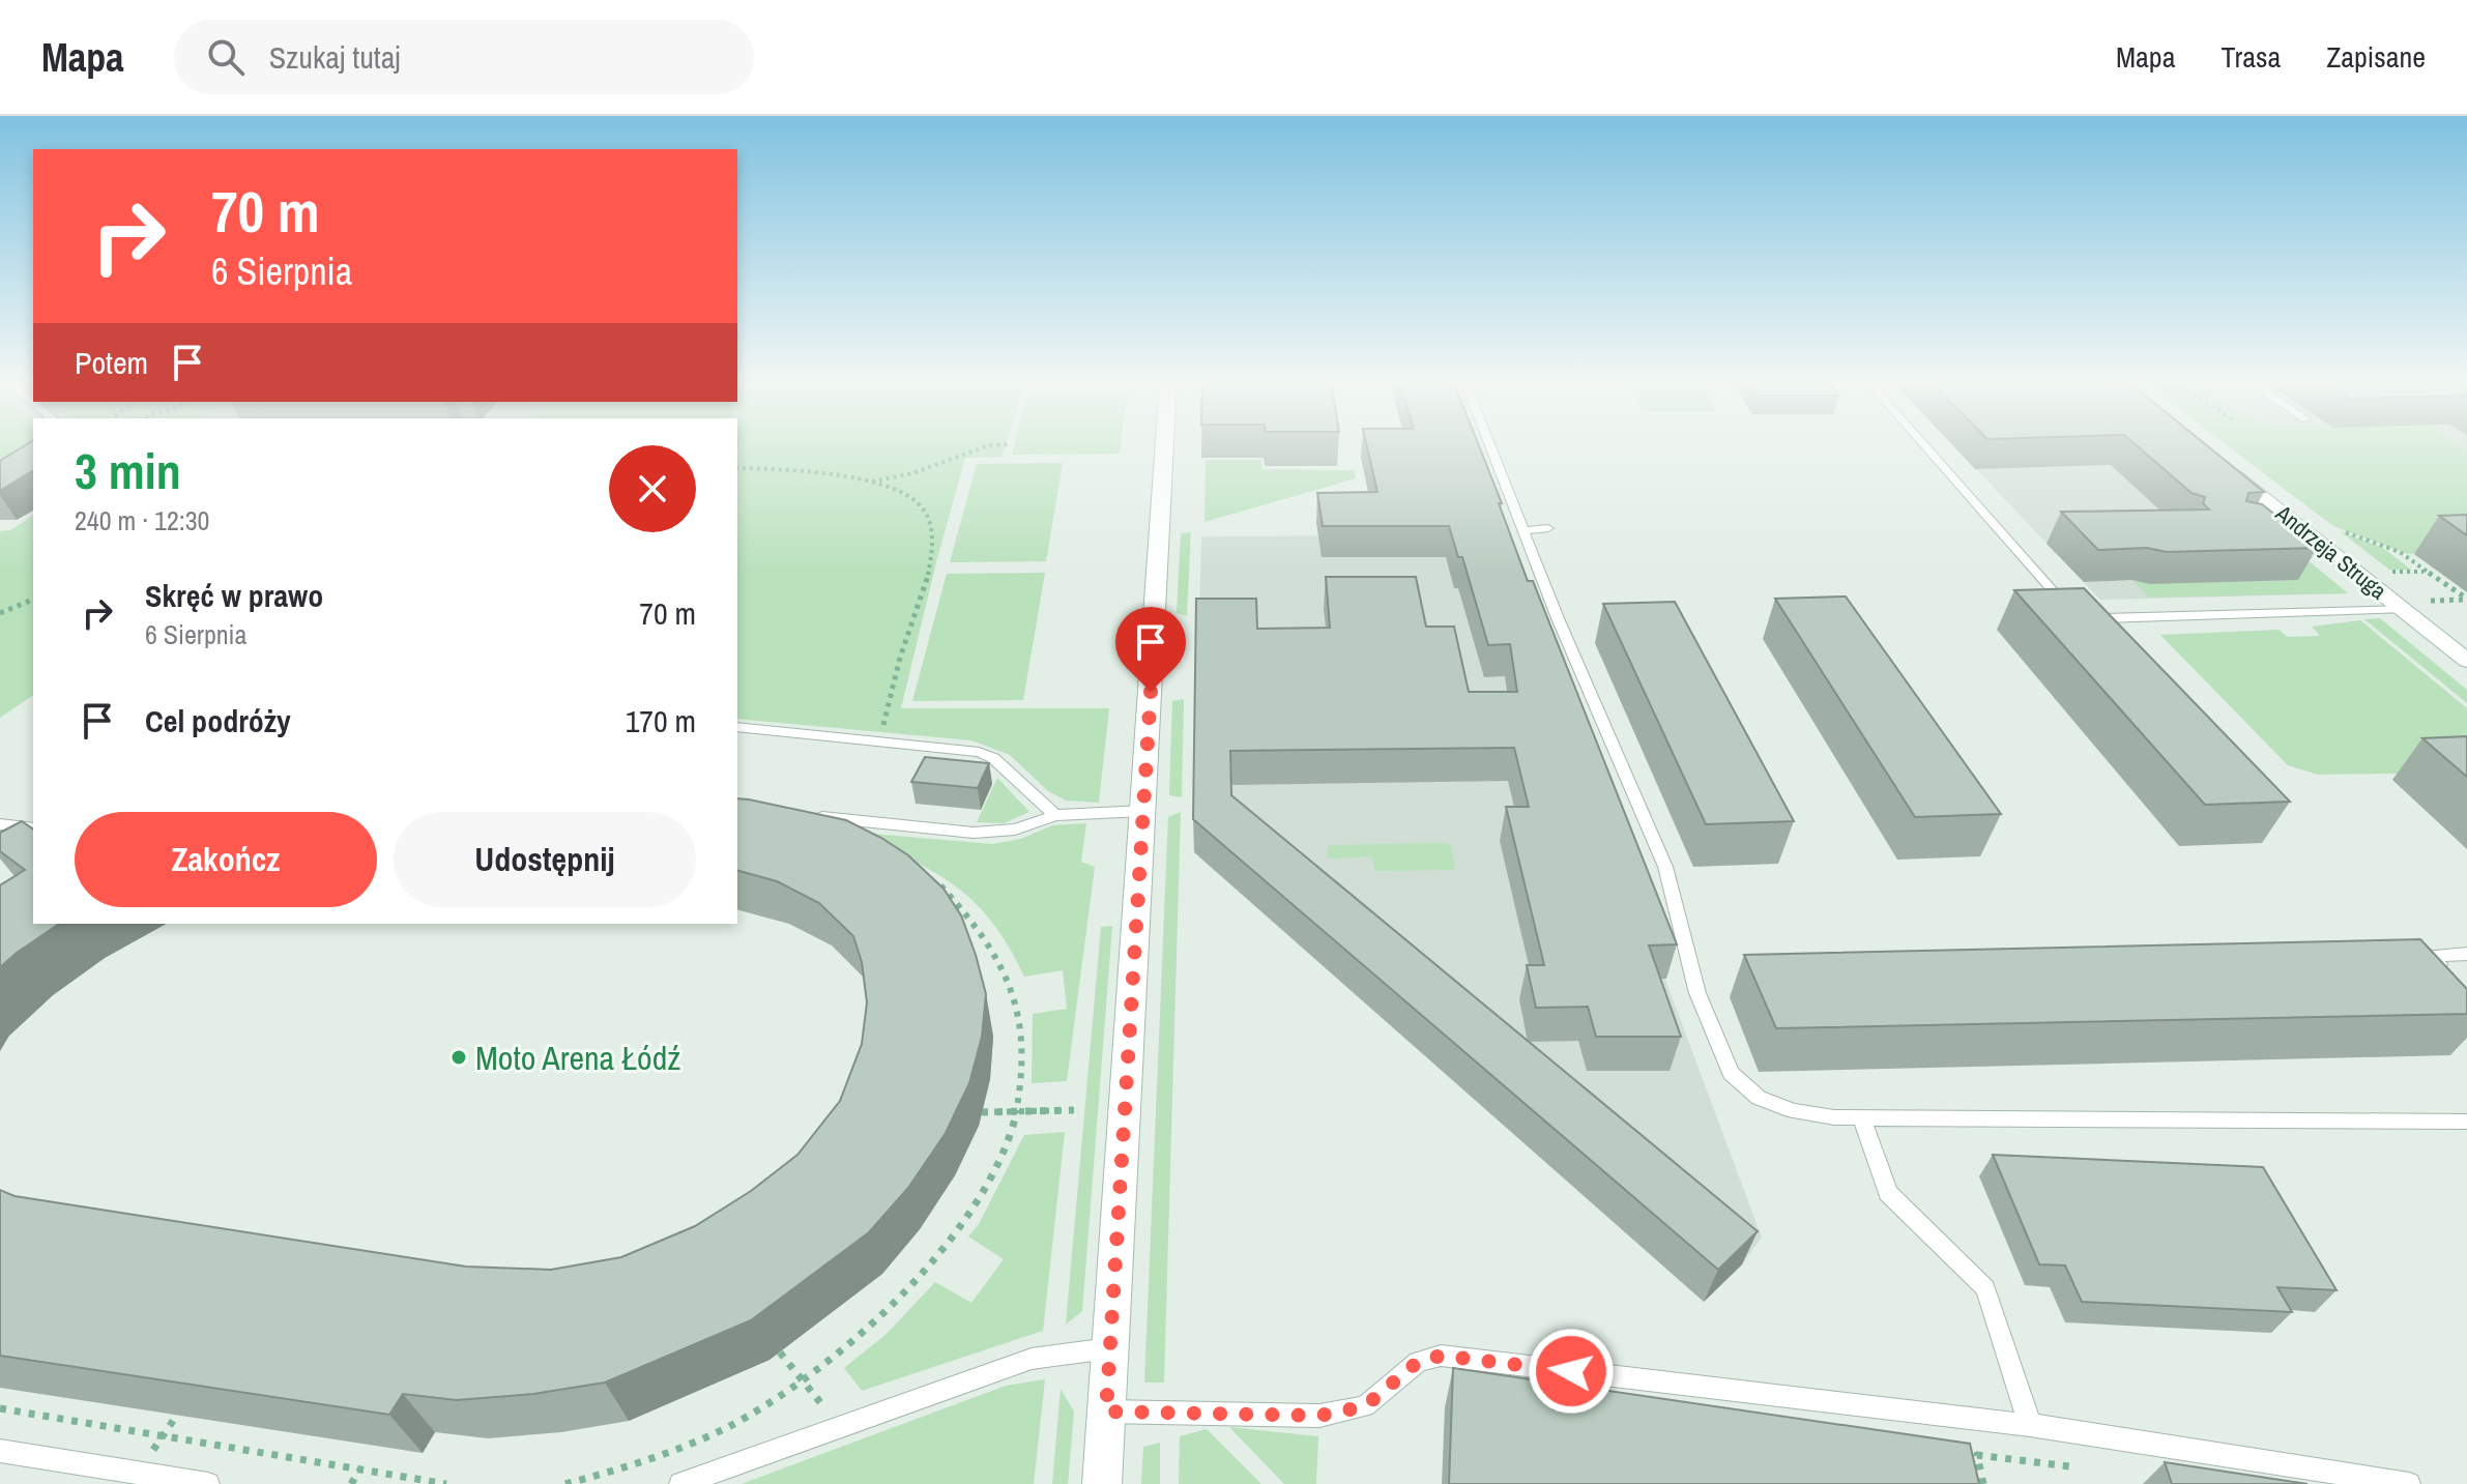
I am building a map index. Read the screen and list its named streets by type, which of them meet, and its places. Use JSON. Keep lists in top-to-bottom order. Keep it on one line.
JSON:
{"streets":{"street":["Andrzeja Struga"]},"places":["Moto Arena Łódź"],"page":{"header":"Mapa","search":"Szukaj tutaj","nav":["Mapa","Trasa","Zapisane"],"turn":["70 m","6 Sierpnia"],"then":"Potem","heading":["3 min","240 m · 12:30"],"list":[{"name":"Skręć w prawo","note":"6 Sierpnia","value":"70 m"},{"name":"Cel podróży","value":"170 m"}],"buttons":["Zakończ","Udostępnij"]}}
